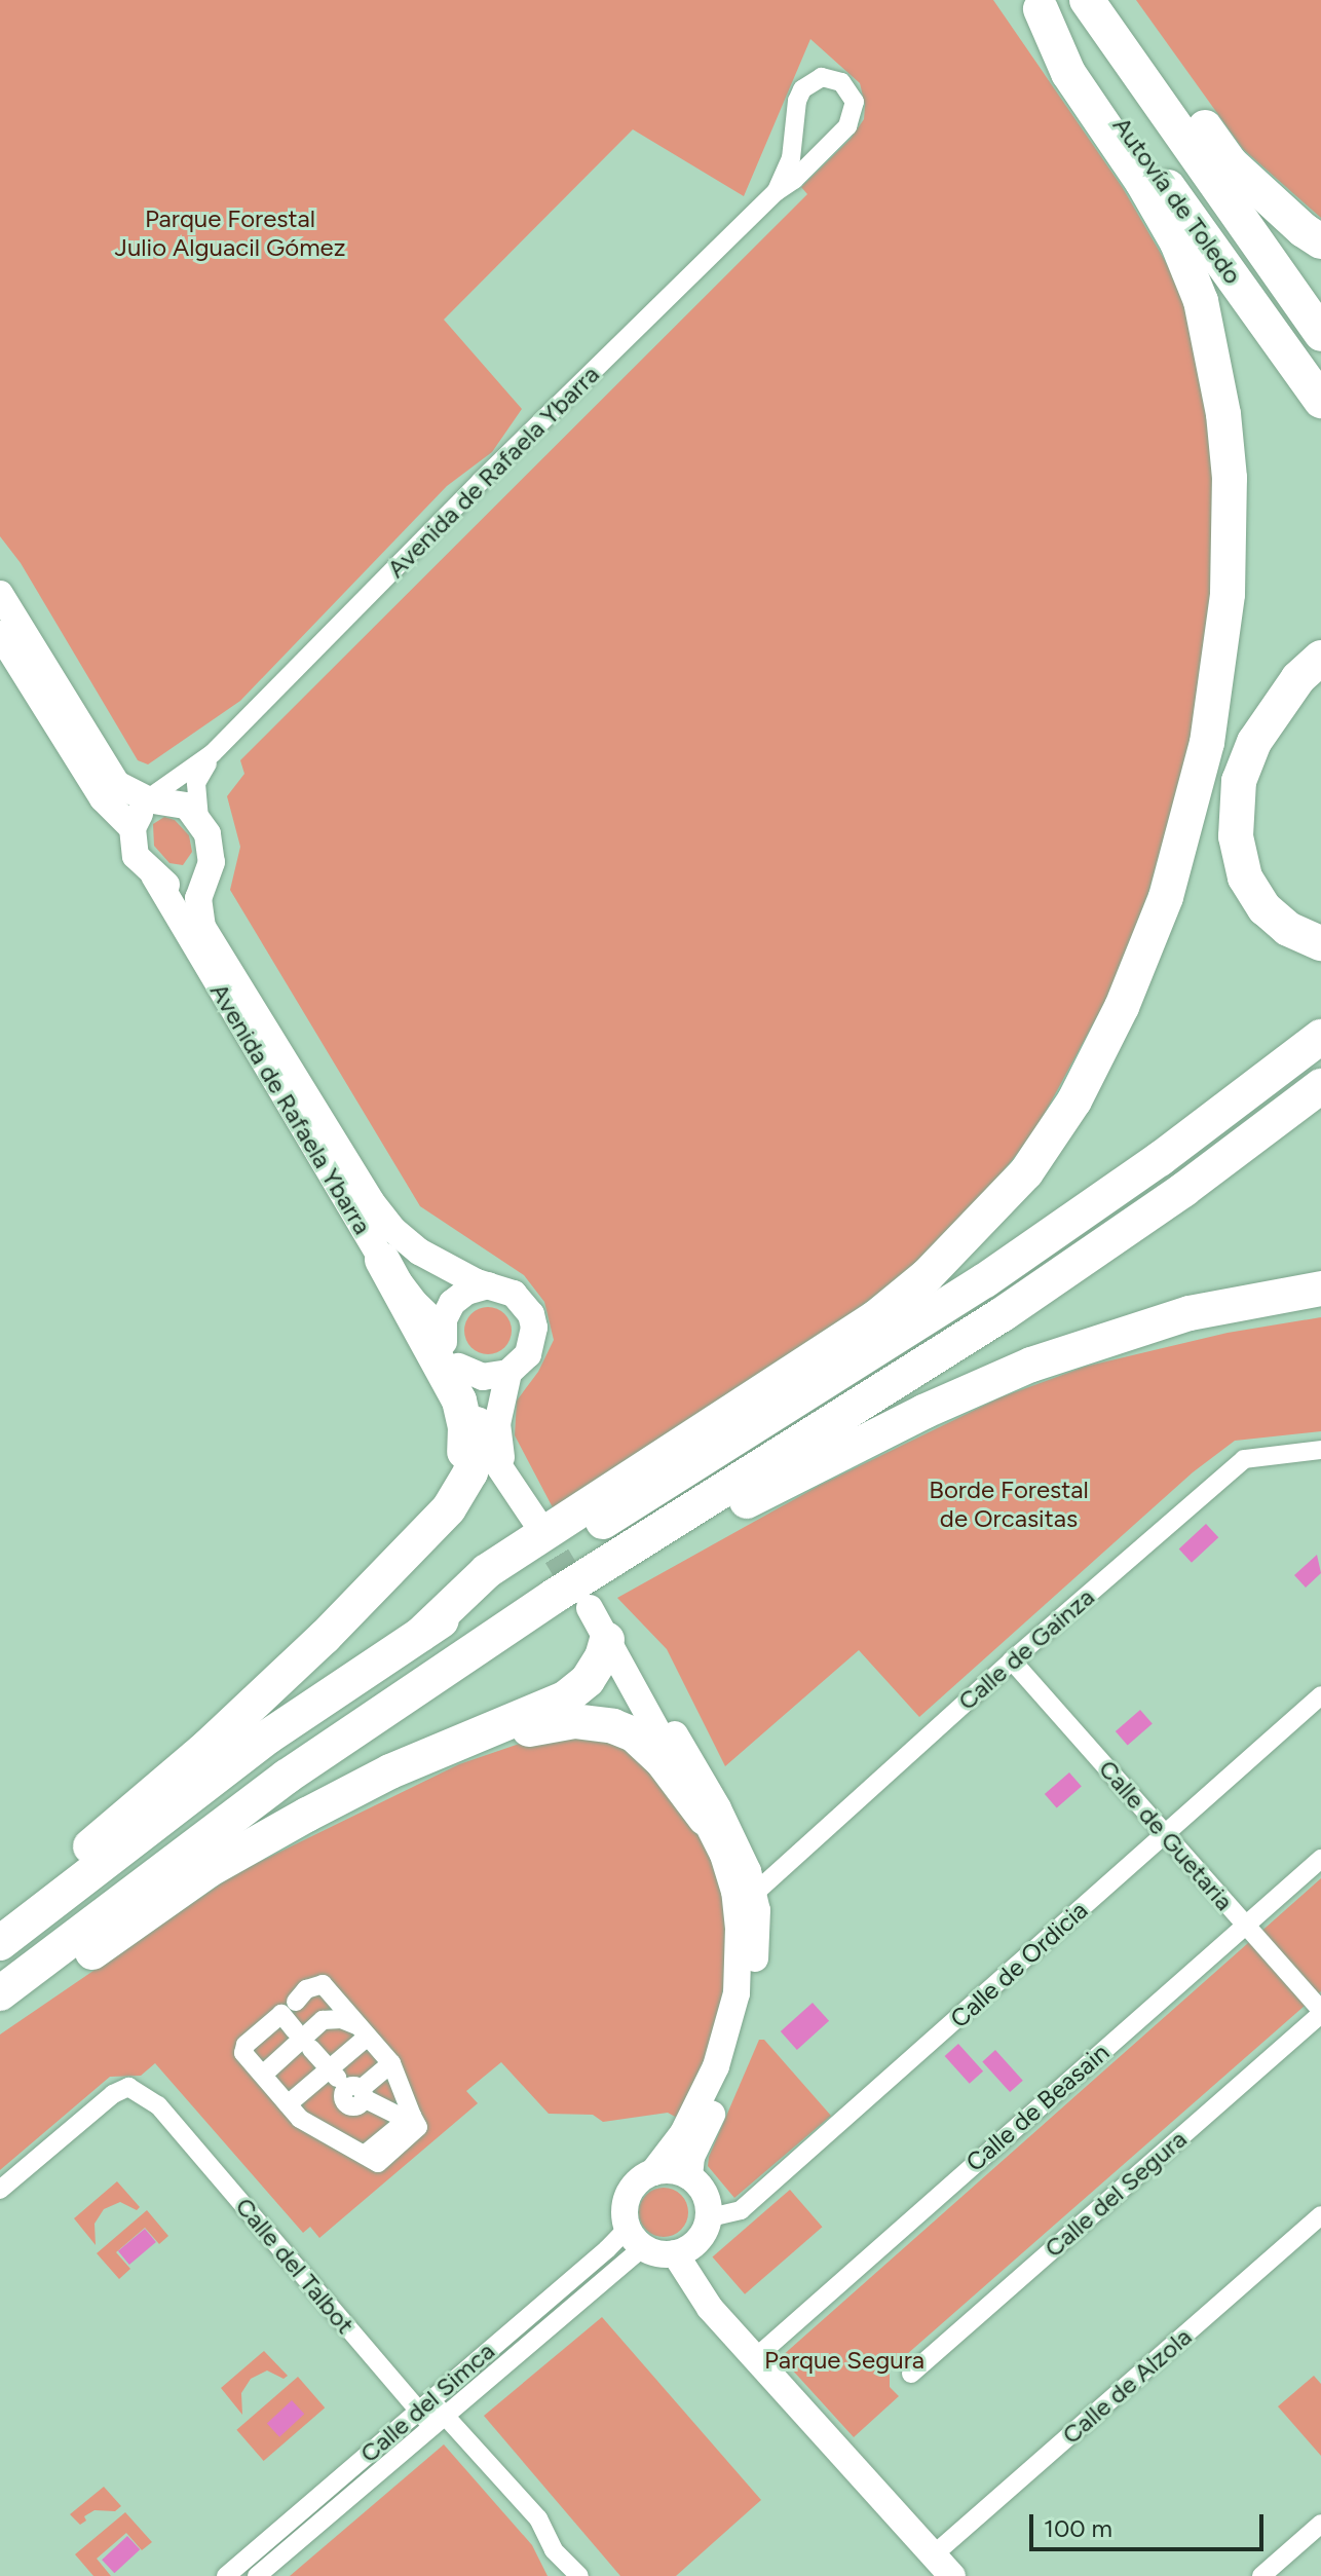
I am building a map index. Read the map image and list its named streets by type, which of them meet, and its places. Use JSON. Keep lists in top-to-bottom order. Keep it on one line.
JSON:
{"streets":{"highway":["Autovía de Toledo"],"main road":["Avenida de Rafaela Ybarra"],"street":["Calle de Gainza","Calle de Guetaria","Calle de Ordicia","Calle de Beasain","Calle del Segura","Calle del Talbot","Calle de Alzola","Calle del Simca"]},"crossings":[["Calle de Gainza","Calle de Guetaria"],["Calle de Guetaria","Calle de Ordicia"],["Calle de Guetaria","Calle de Beasain"],["Calle de Guetaria","Calle del Segura"],["Calle de Ordicia","Calle del Simca"],["Calle del Talbot","Calle del Simca"]],"parks":["Parque Forestal Julio Alguacil Gómez","Borde Forestal de Orcasitas","Parque Segura"],"scale_bar":"100 m"}
